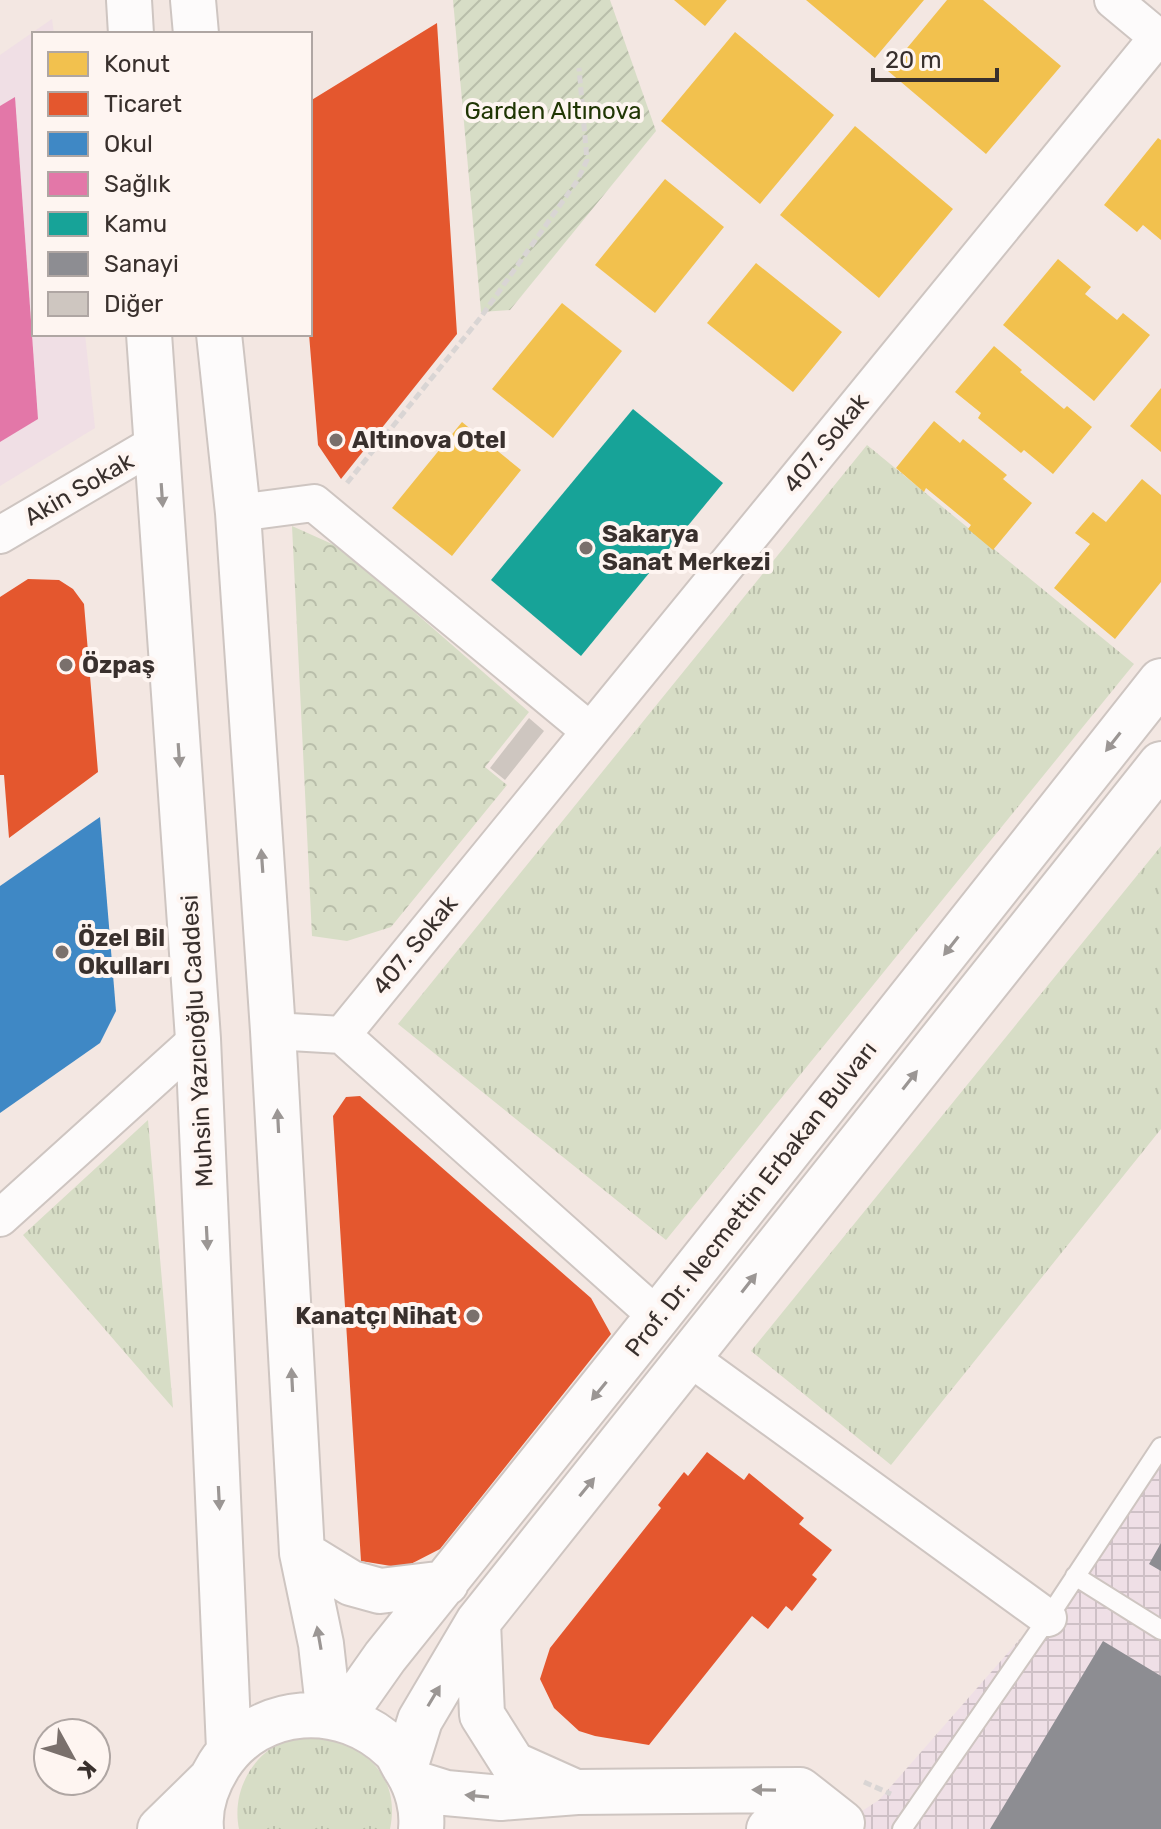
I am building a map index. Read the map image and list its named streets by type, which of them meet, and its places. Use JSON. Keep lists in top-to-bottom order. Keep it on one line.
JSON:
{"streets":{"main road":["Muhsin Yazıcıoğlu Caddesi","Prof. Dr. Necmettin Erbakan Bulvarı"],"street":["407. Sokak","Akin Sokak"]},"crossings":[["Akin Sokak","Muhsin Yazıcıoğlu Caddesi"]],"parks":["Garden Altınova"],"places":["Altınova Otel","Sakarya Sanat Merkezi","Özpaş","Özel Bil Okulları","Kanatçı Nihat"],"legend":["Konut","Ticaret","Okul","Sağlık","Kamu","Sanayi","Diğer"],"scale_bar":"20 m","north":"bottom right"}
